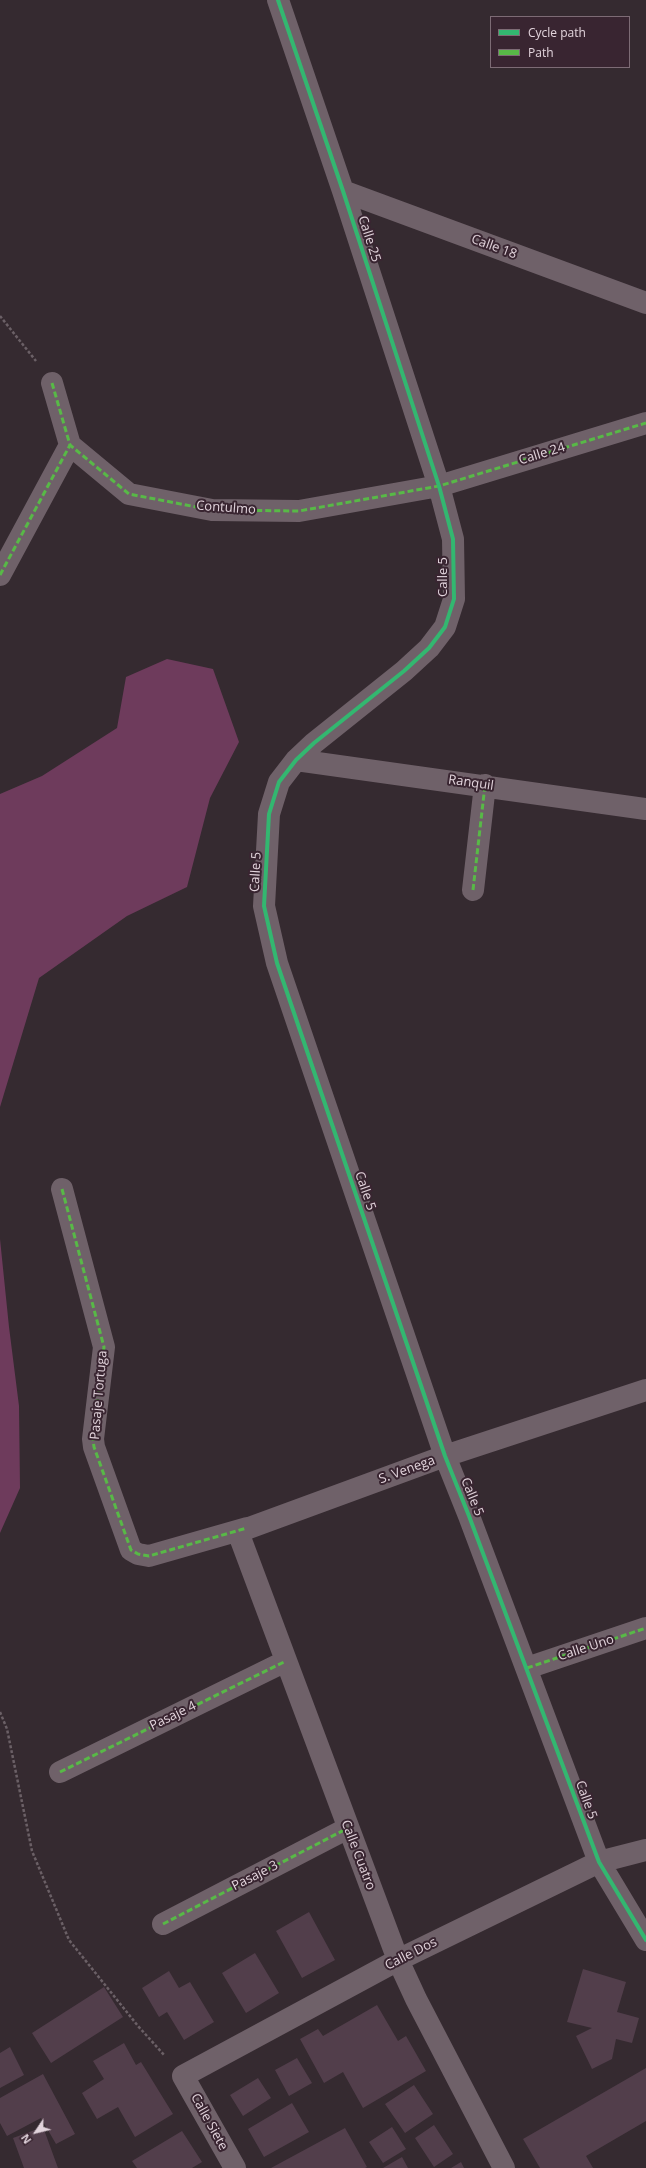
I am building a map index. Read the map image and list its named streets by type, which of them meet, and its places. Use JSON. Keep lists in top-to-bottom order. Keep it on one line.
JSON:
{"streets":{"street":["Calle 25","Calle 18","Calle 24","Contulmo","Calle 5","Ranquil","Pasaje Tortuga","S. Venega","Calle Uno","Pasaje 4","Calle Cuatro","Pasaje 3","Calle Dos","Calle Siete"]},"crossings":[["Calle 25","Calle 18"],["Calle 25","Calle 24"],["Calle 25","Contulmo"],["Calle 25","Calle 5"],["Calle 24","Contulmo"],["Calle 24","Calle 5"],["Contulmo","Calle 5"],["Calle 5","Ranquil"],["Calle 5","S. Venega"],["Calle 5","Calle Uno"],["Calle 5","Calle Dos"],["Pasaje Tortuga","S. Venega"],["Pasaje Tortuga","Calle Cuatro"],["S. Venega","Calle Cuatro"],["Pasaje 4","Calle Cuatro"],["Calle Cuatro","Pasaje 3"],["Calle Cuatro","Calle Dos"],["Calle Dos","Calle Siete"]],"legend":["Cycle path","Path"],"north":"bottom left"}
